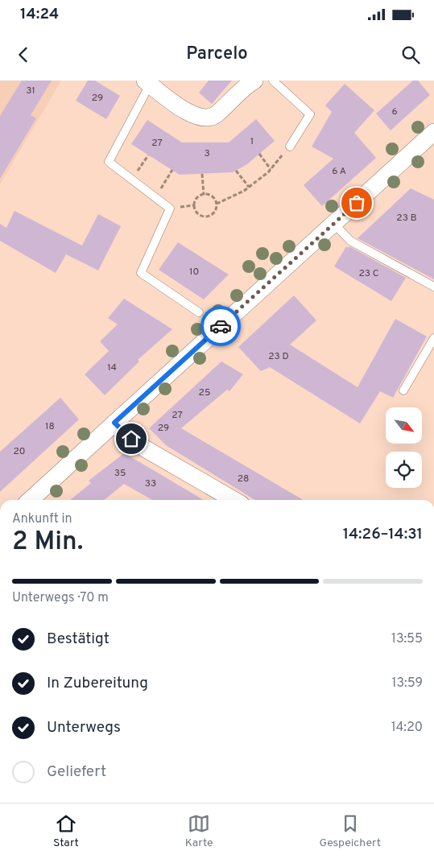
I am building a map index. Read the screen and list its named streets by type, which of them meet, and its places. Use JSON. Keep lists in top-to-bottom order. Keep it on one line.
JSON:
{"house_numbers":["31","29","6","1","27","3","6 A","23 B","10","23 C","23 D","14","25","27","18","29","20","35","28","33"],"north":"bottom right","page":{"status":"14:24","header":"Parcelo","heading":["2 Min.","Ankunft in","14:26–14:31"],"bar":"Unterwegs · 70 m","list":[["Bestätigt","13:55"],["In Zubereitung","13:59"],["Unterwegs","14:20"],"Geliefert"],"tabs":["Start","Karte","Gespeichert"]}}
